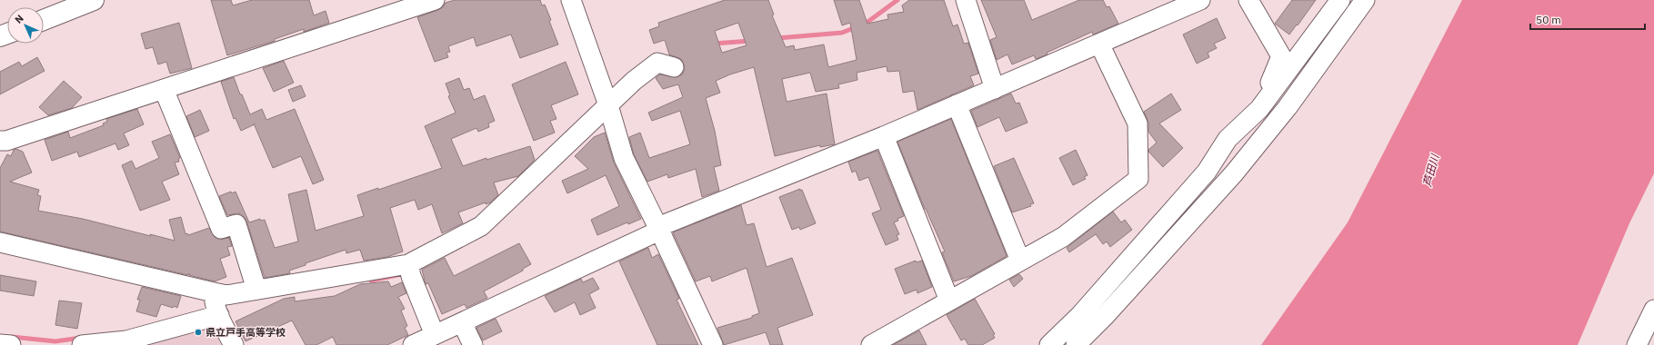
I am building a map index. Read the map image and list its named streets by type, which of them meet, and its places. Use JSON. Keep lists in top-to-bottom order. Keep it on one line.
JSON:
{"water":["芦田川"],"places":["県立戸手高等学校"],"scale_bar":"50 m","north":"top left"}
